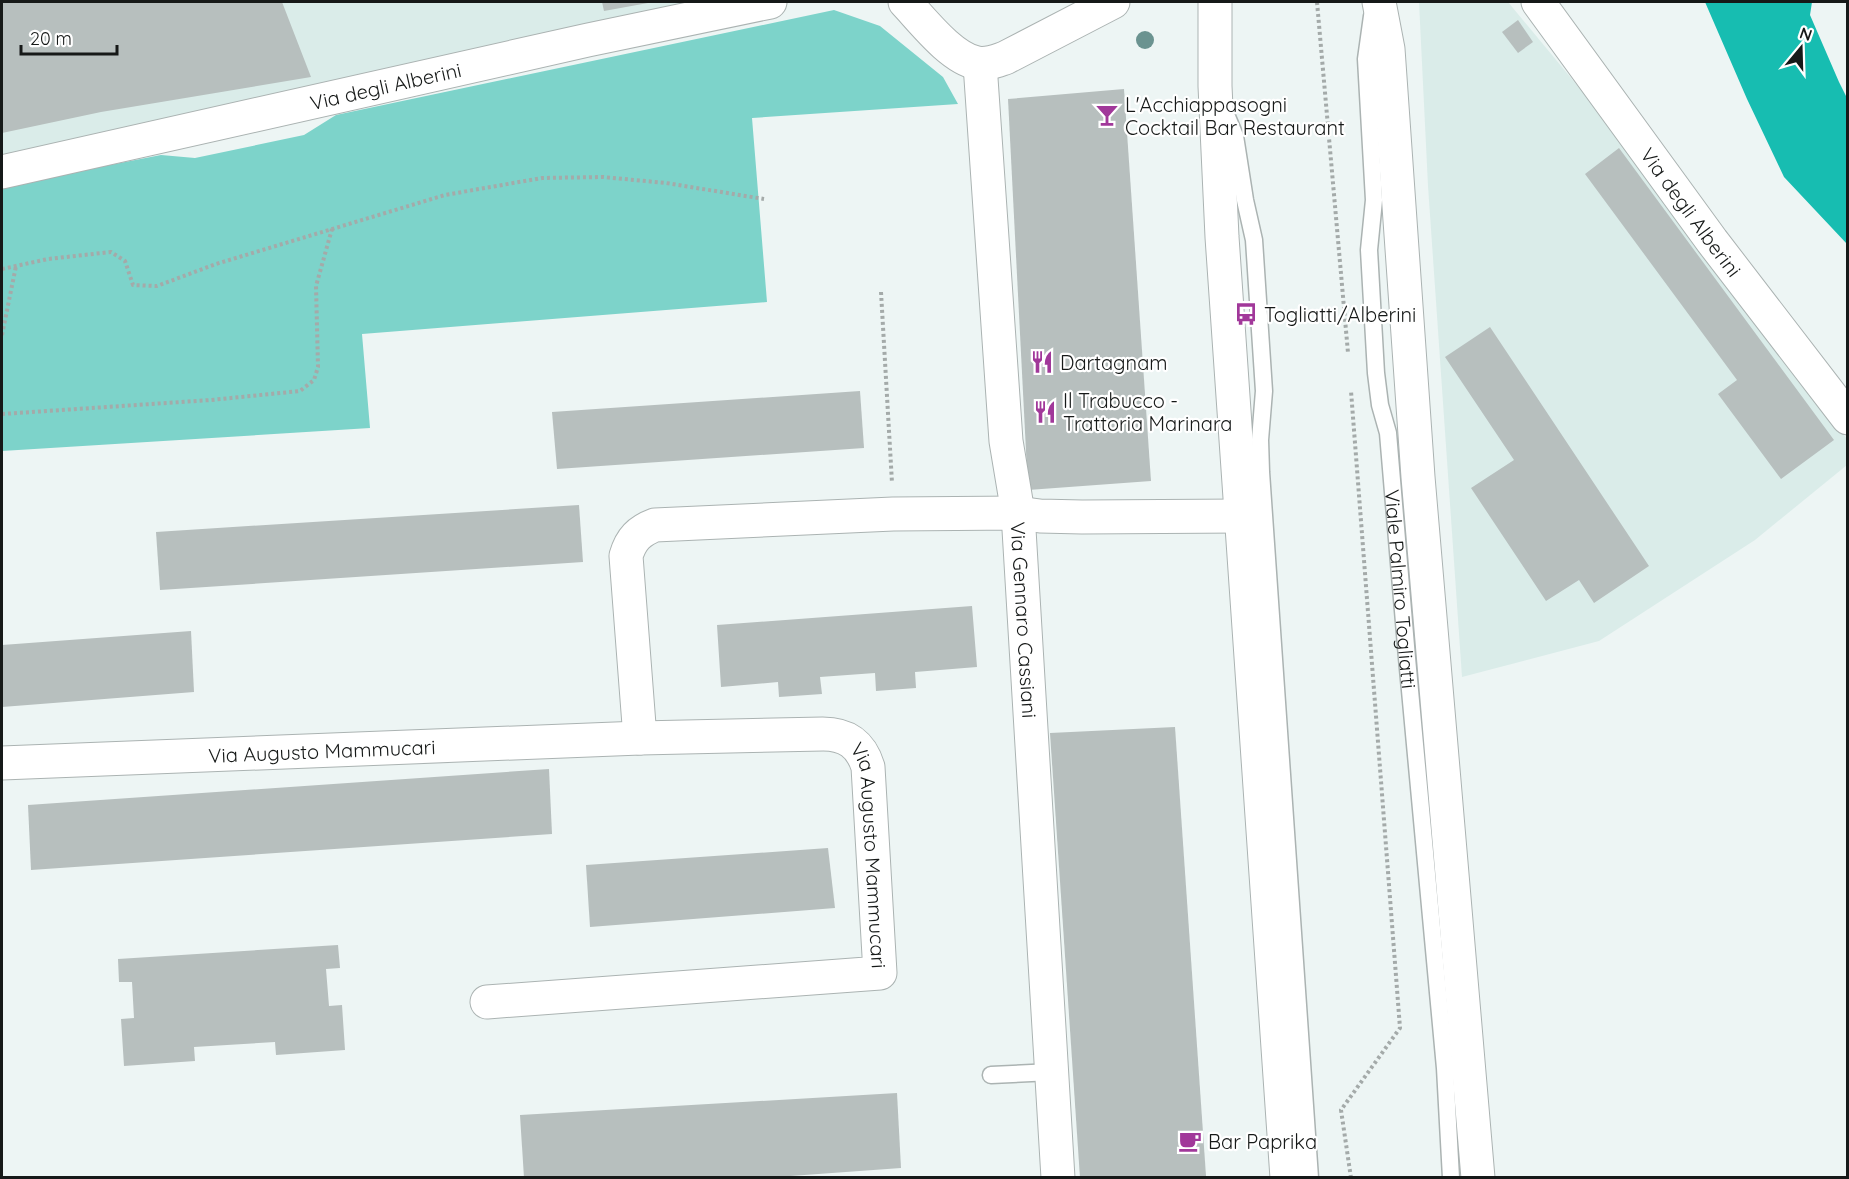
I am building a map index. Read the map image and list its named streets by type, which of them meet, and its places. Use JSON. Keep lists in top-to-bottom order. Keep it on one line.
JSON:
{"streets":{"street":["Via degli Alberini","Viale Palmiro Togliatti","Via Gennaro Cassiani","Via Augusto Mammucari"]},"places":{"bar":["L'Acchiappasogni Cocktail Bar Restaurant"],"bus stop":["Togliatti/Alberini"],"restaurant":["Dartagnam","Il Trabucco - Trattoria Marinara"],"cafe":["Bar Paprika"]},"scale_bar":"20 m","north":"top"}
